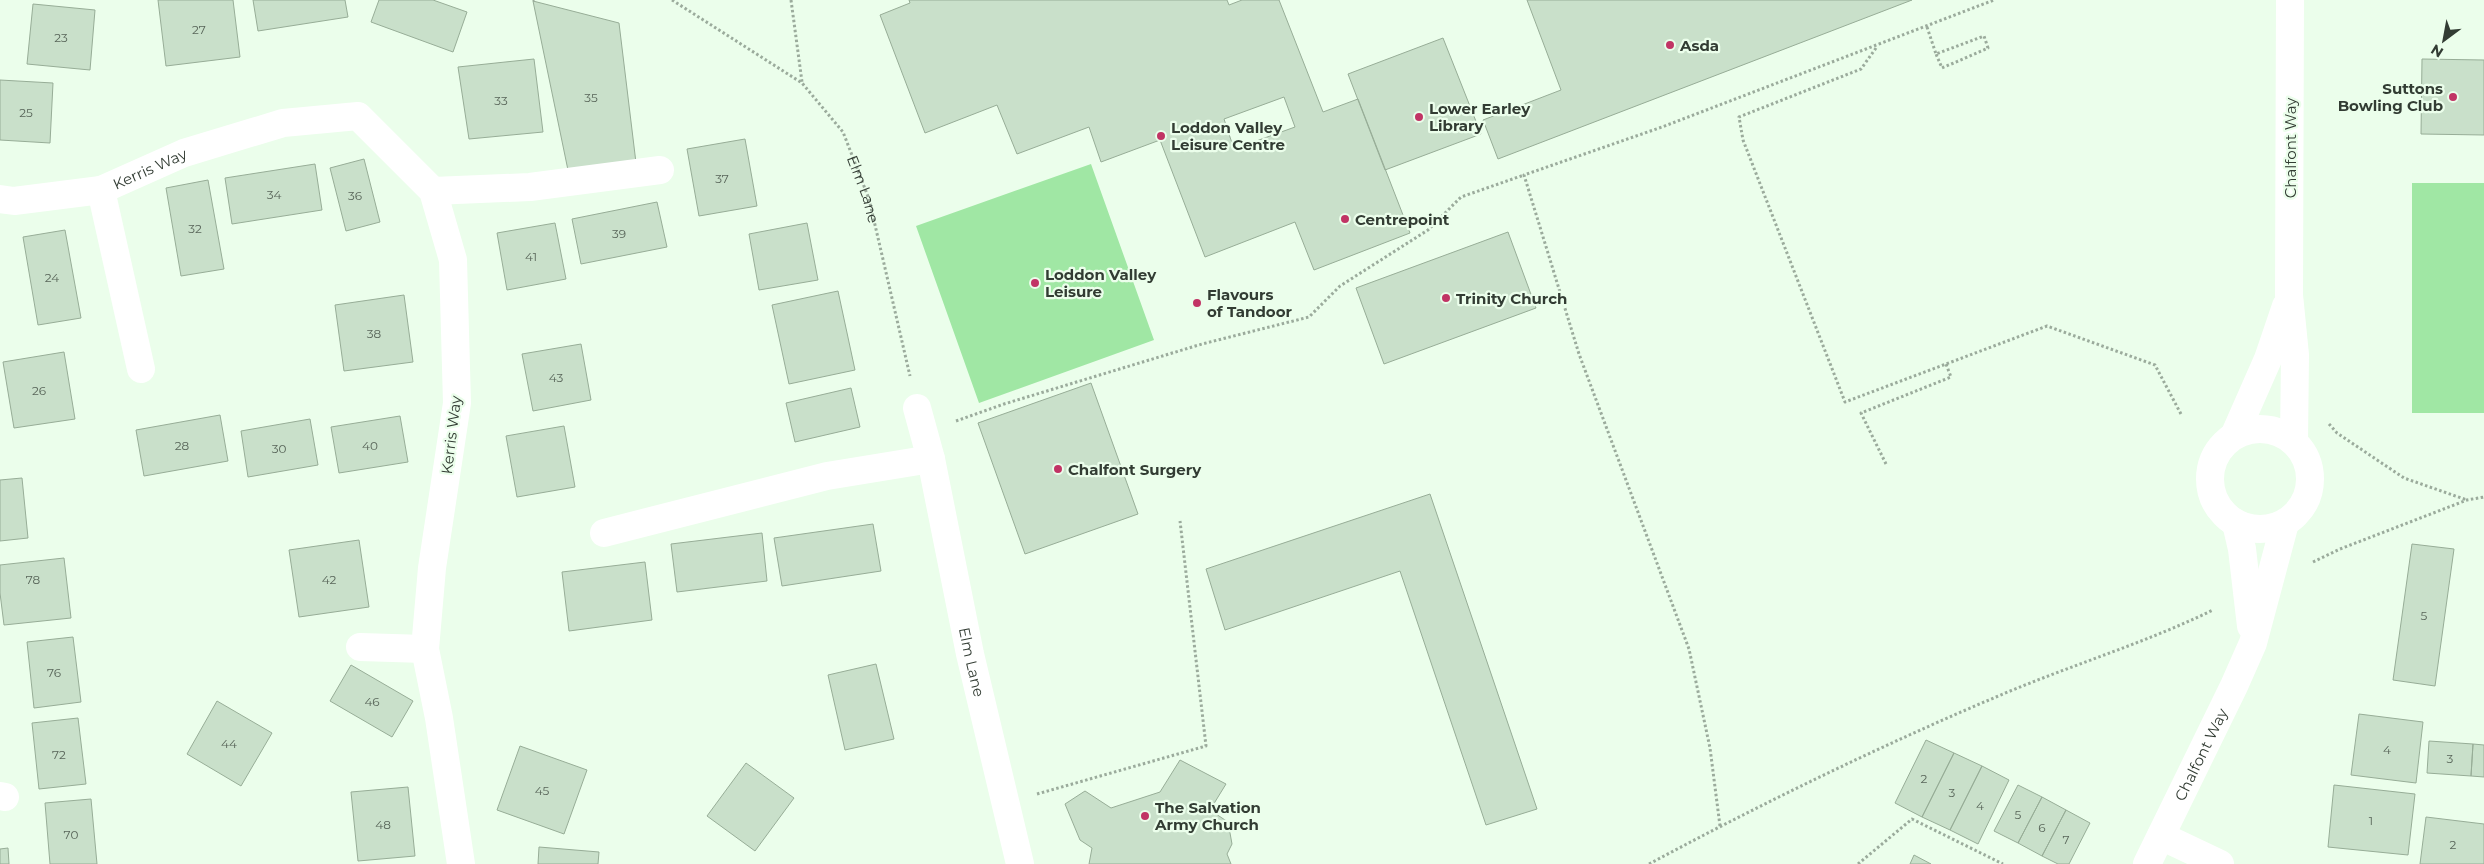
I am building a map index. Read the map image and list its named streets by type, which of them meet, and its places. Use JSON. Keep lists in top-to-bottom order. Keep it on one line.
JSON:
{"streets":{"street":["Chalfont Way","Kerris Way","Elm Lane"]},"places":["Asda","Suttons Bowling Club","Lower Earley Library","Loddon Valley Leisure Centre","Centrepoint","Loddon Valley Leisure","Trinity Church","Flavours of Tandoor","Chalfont Surgery","The Salvation Army Church"],"house_numbers":["27","23","35","33","25","37","34","36","32","39","41","24","38","43","26","28","40","30","78","42","5","76","46","44","4","72","3","2","45","3","4","5","1","48","6","70","7","2"],"north":"bottom left"}
